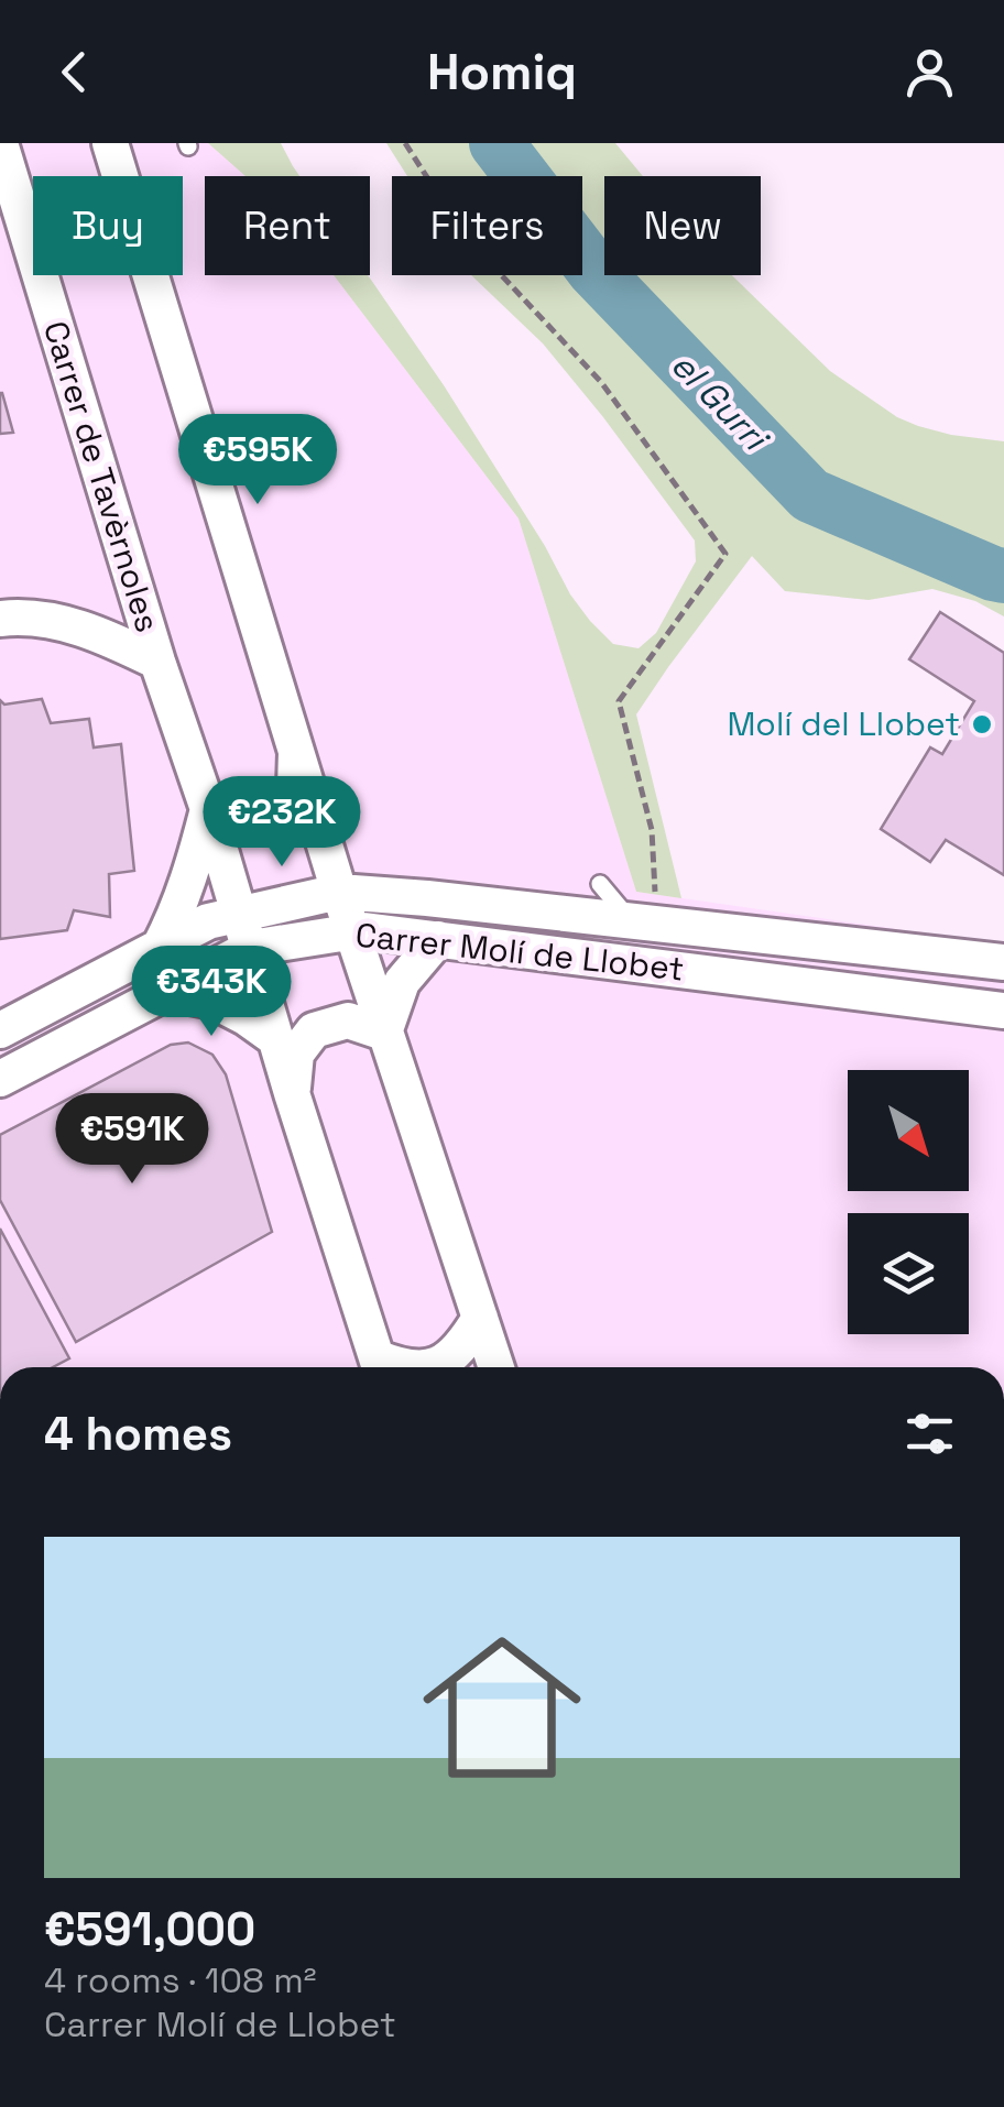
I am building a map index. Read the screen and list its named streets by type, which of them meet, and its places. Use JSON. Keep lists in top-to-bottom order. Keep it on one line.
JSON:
{"streets":{"street":["Carrer de Tavèrnoles","Carrer Molí de Llobet"]},"crossings":[["Carrer de Tavèrnoles","Carrer Molí de Llobet"]],"water":["el Gurri"],"places":["Molí del Llobet"],"north":"bottom right","page":{"header":"Homiq","chip":["Buy","Rent","Filters","New"],"price":["€595K","€232K","€343K","€591K"],"heading":"4 homes","list":[{"name":"€591,000","note":"4 rooms · 108 m² · Carrer Molí de Llobet"}]}}
